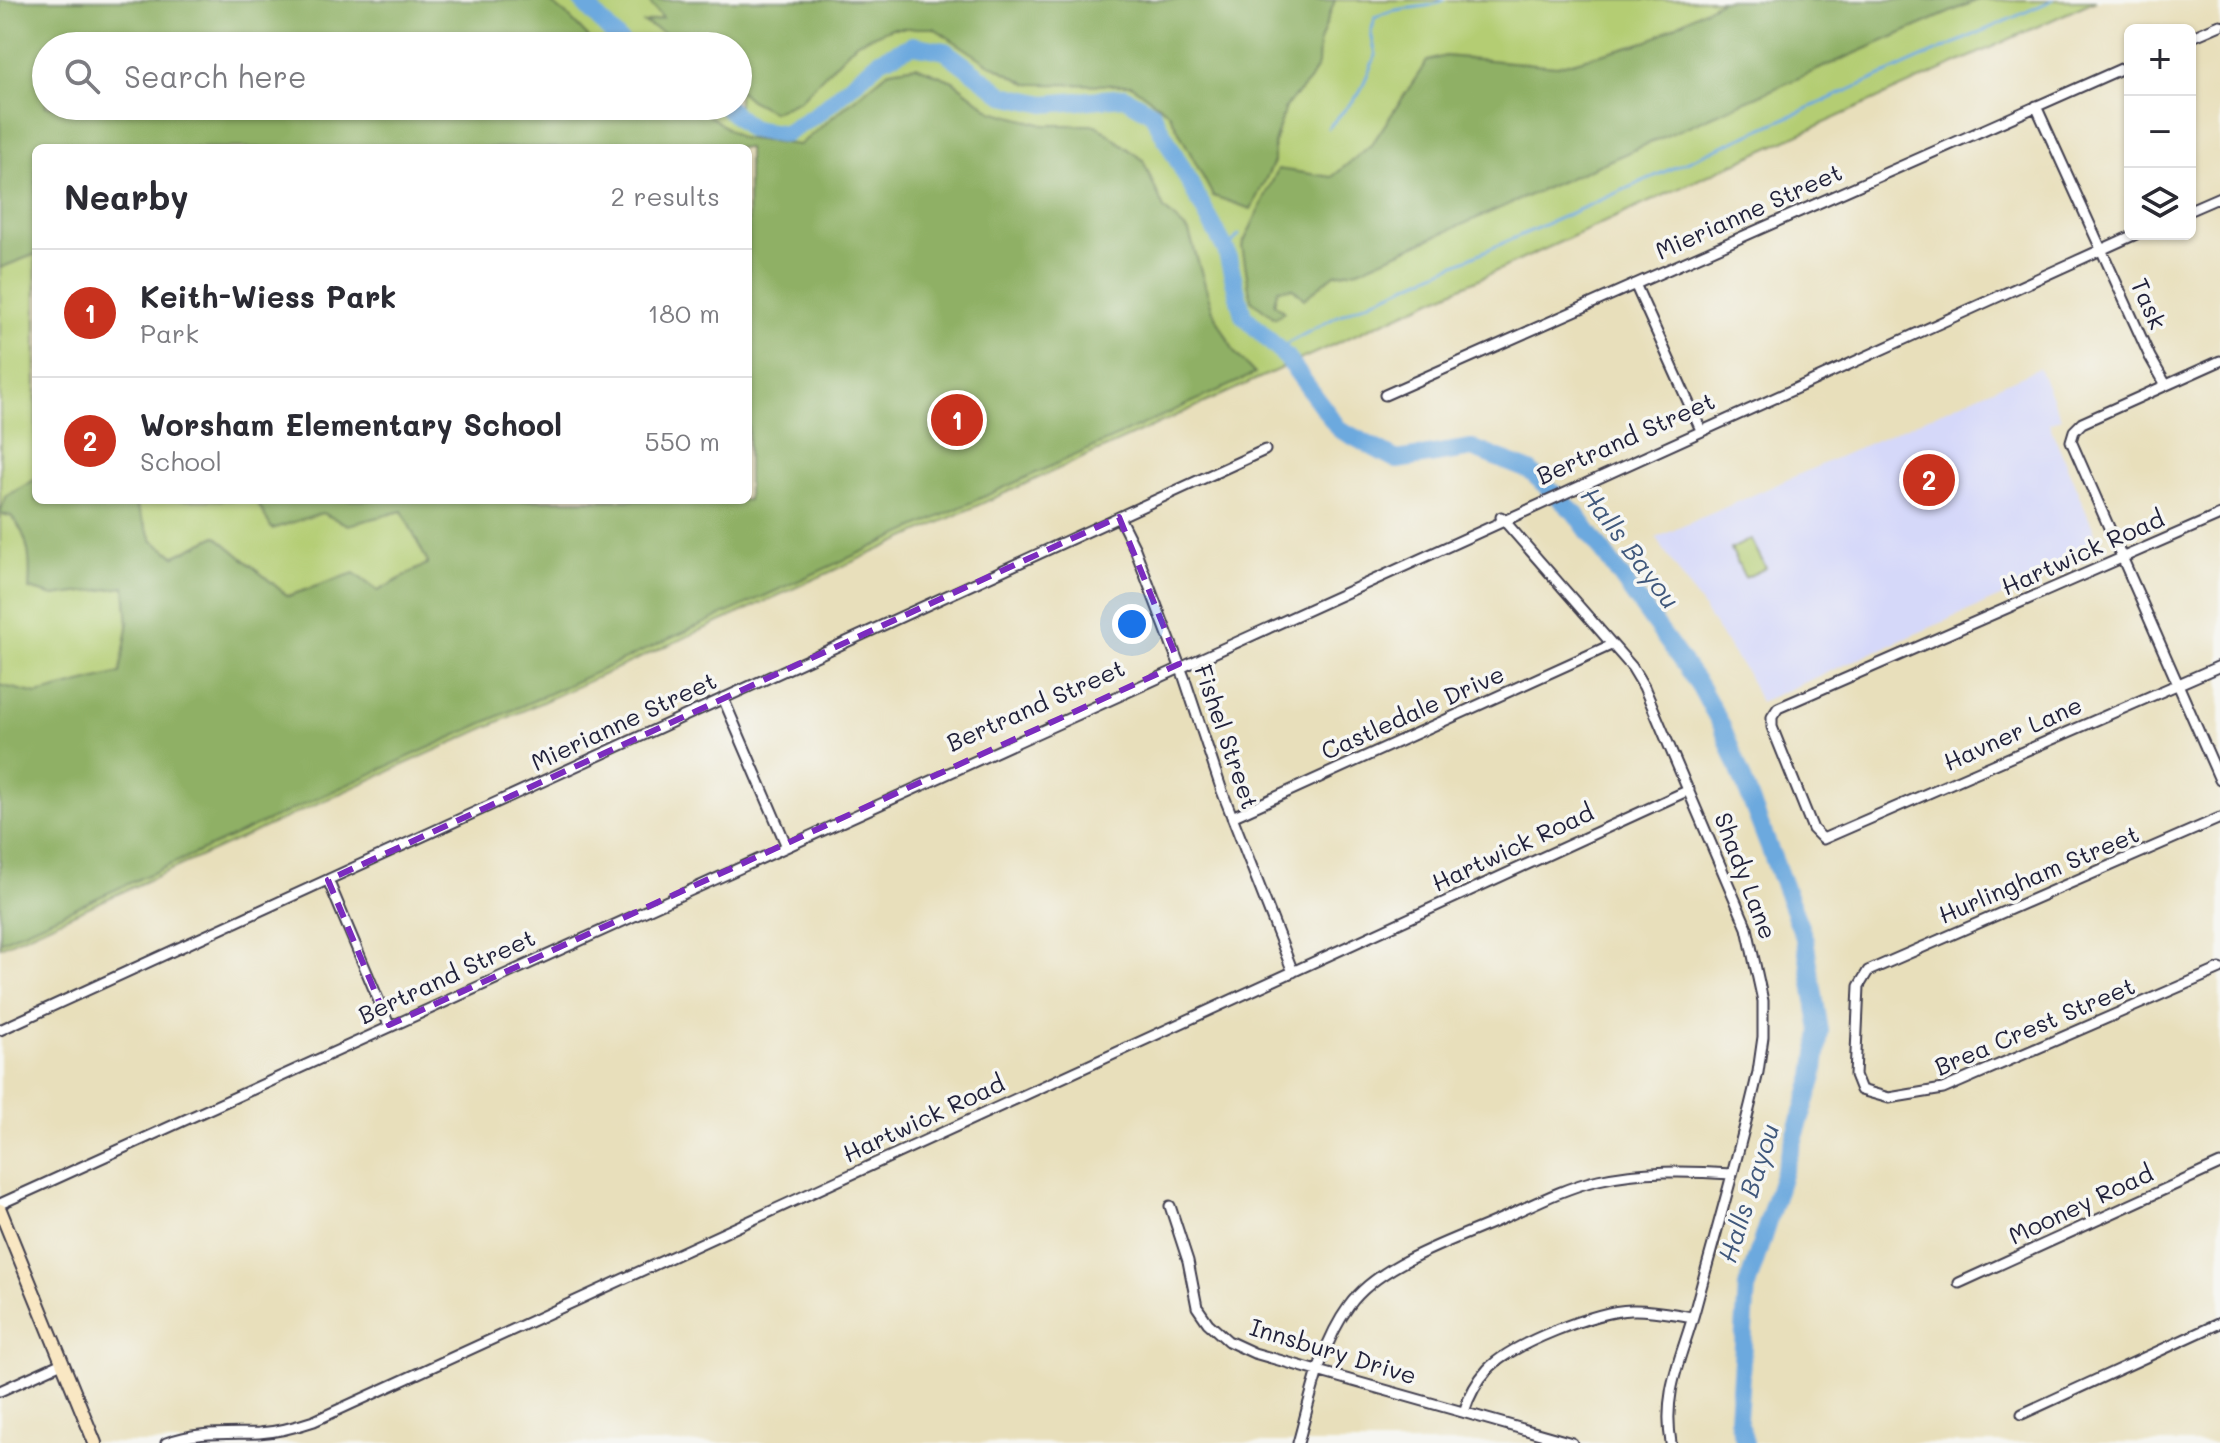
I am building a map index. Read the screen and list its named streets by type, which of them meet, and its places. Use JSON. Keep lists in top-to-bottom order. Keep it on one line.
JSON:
{"streets":{"street":["Mierianne Street","Task","Bertrand Street","Hartwick Road","Castledale Drive","Havner Lane","Fishel Street","Hurlingham Street","Shady Lane","Brea Crest Street","Mooney Road","Innsbury Drive"]},"crossings":[["Mierianne Street","Task"],["Mierianne Street","Fishel Street"],["Task","Bertrand Street"],["Bertrand Street","Fishel Street"],["Bertrand Street","Shady Lane"],["Hartwick Road","Havner Lane"],["Hartwick Road","Fishel Street"],["Hartwick Road","Shady Lane"],["Castledale Drive","Fishel Street"],["Castledale Drive","Shady Lane"],["Hurlingham Street","Brea Crest Street"]],"water":["Halls Bayou"],"page":{"map_buttons":["+","−"],"search":"Search here","heading":["Nearby","2 results"],"list":[{"mark":"1","name":"Keith-Wiess Park","note":"Park","value":"180 m"},{"mark":"2","name":"Worsham Elementary School","note":"School","value":"550 m"}],"pins":["1","2"]}}
